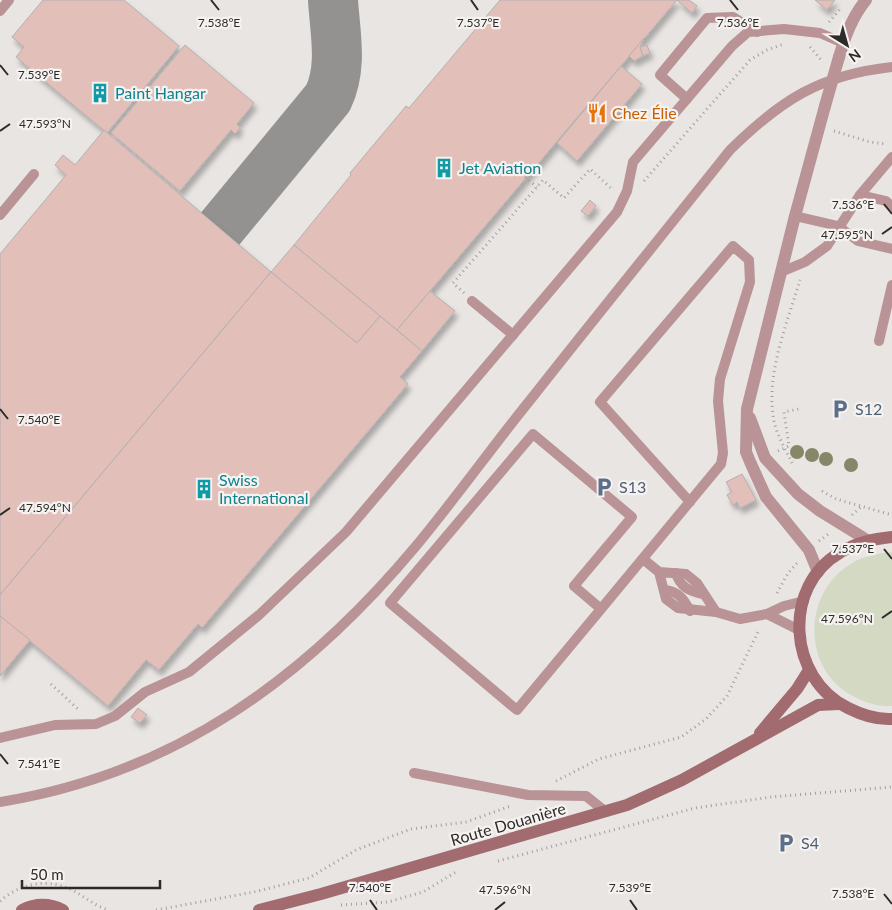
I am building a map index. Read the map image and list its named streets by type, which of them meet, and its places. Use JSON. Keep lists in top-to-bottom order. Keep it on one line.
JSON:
{"streets":{"main road":["Route Douanière"]},"places":{"building":["Paint Hangar","Jet Aviation","Swiss International"],"restaurant":["Chez Élie"],"parking":["S12","S13","S4"]},"scale_bar":"50 m","north":"bottom right","coordinates":["7.538°E","7.537°E","7.536°E","7.539°E","47.593°N","47.595°N","7.540°E","47.594°N","47.596°N","7.541°E"]}
